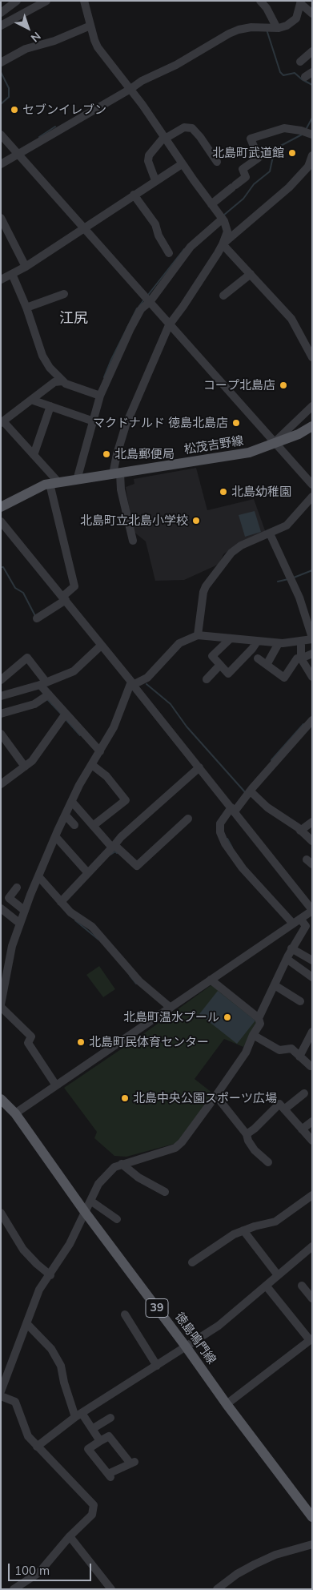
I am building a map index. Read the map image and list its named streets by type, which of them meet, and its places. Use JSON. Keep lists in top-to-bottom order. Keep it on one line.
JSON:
{"streets":{"main road":["松茂吉野線","39","徳島鳴門線"]},"districts":["江尻"],"places":["セブンイレブン","北島町武道館","コープ北島店","マクドナルド 徳島北島店","北島郵便局","北島幼稚園","北島町立北島小学校","北島町温水プール","北島町民体育センター","北島中央公園スポーツ広場"],"scale_bar":"100 m","north":"bottom right"}
